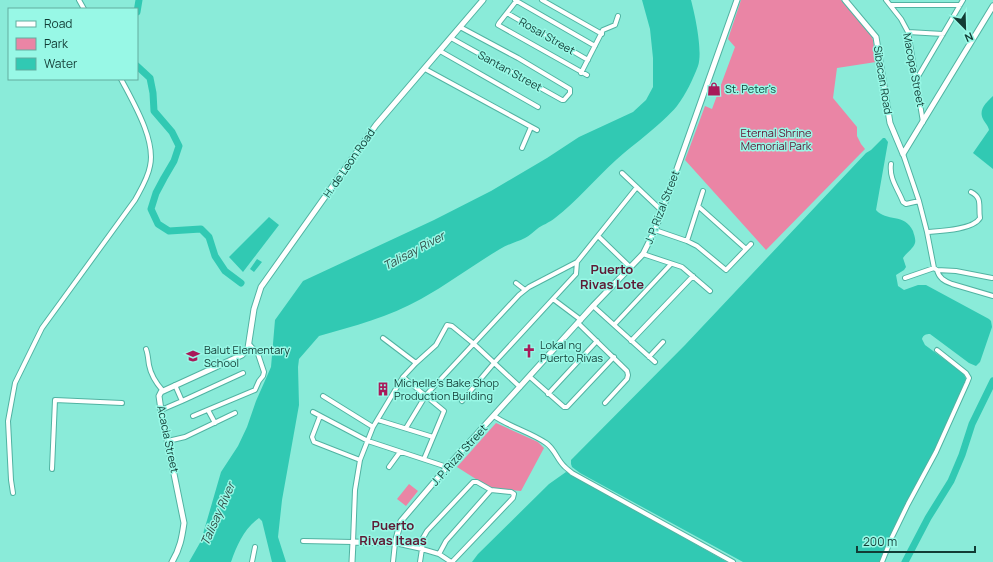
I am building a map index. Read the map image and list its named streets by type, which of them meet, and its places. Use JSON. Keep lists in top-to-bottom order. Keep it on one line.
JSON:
{"streets":{"street":["Rosal Street","Macopa Street","Santan Street","Sibacan Road","H. de Leon Road","J. P. Rizal Street","Acacia Street"]},"crossings":[["Santan Street","H. de Leon Road"],["H. de Leon Road","Acacia Street"]],"districts":["Puerto Rivas Lote","Puerto Rivas Itaas"],"water":["Talisay River"],"parks":["Eternal Shrine Memorial Park"],"places":{"shop":["St. Peter's"],"church":["Lokal ng Puerto Rivas"],"school or university":["Balut Elementary School"],"building":["Michelle's Bake Shop Production Building"]},"legend":["Road","Park","Water"],"scale_bar":"200 m","north":"bottom right"}
